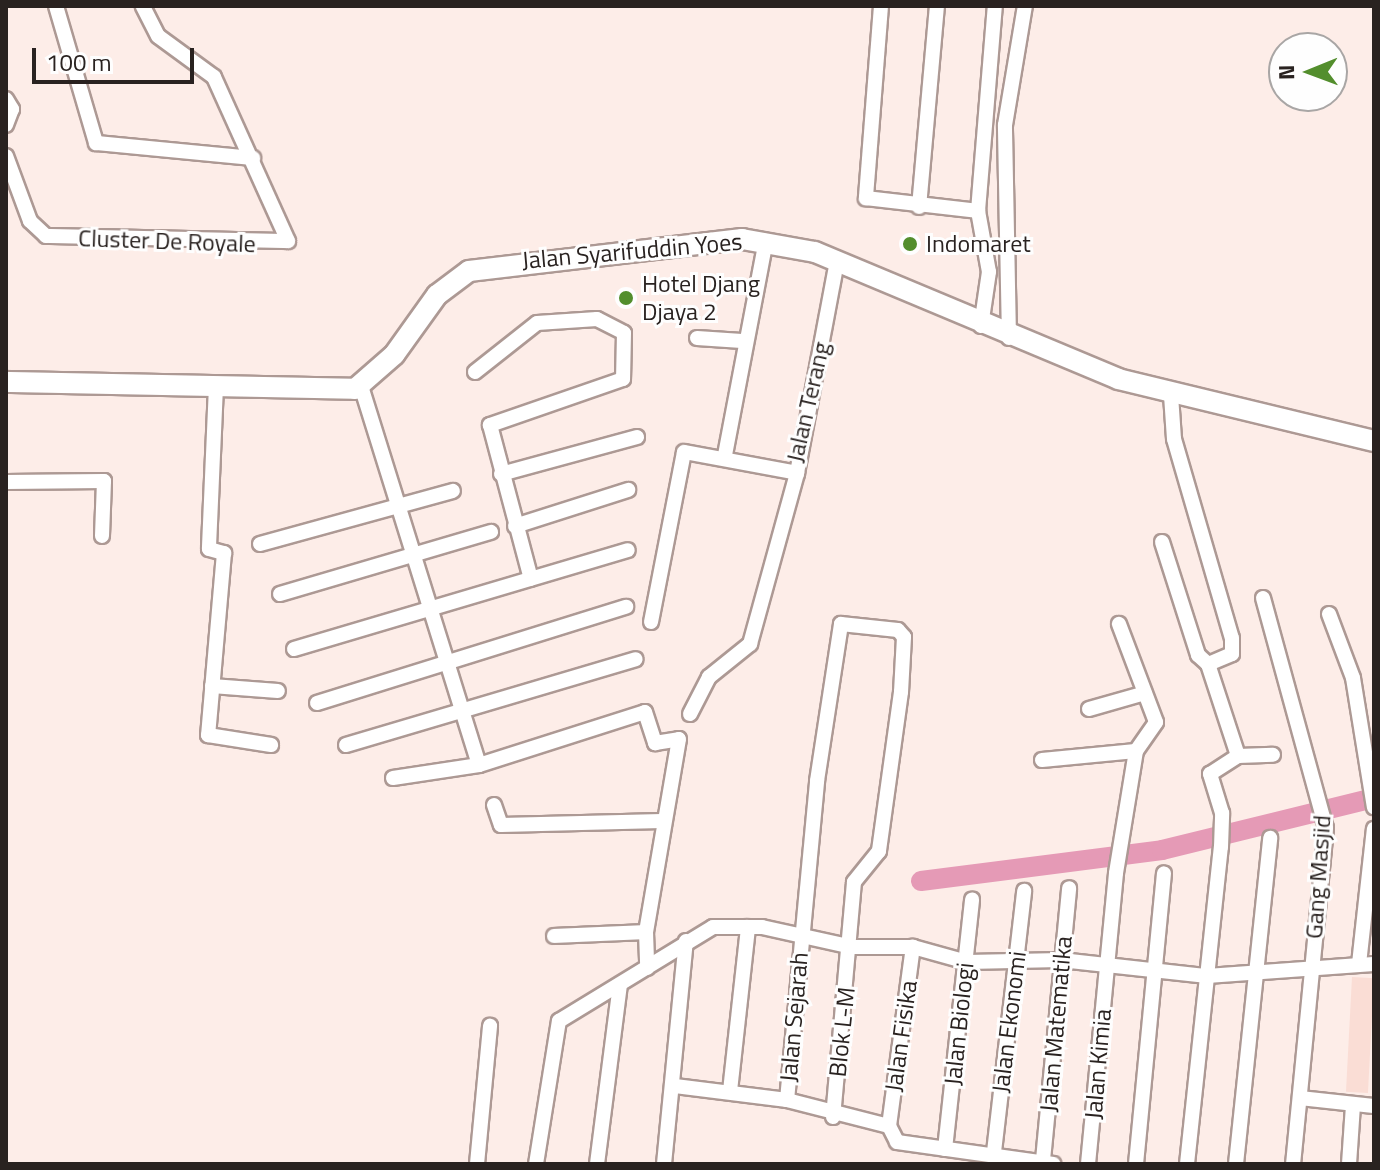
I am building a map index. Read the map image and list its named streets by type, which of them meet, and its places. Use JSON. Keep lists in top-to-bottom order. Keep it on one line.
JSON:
{"streets":{"highway":["Jalan Syarifuddin Yoes"],"street":["Cluster De Royale","Jalan Terang","Gang Masjid","Jalan Sejarah","Jalan Ekonomi","Jalan Biologi","Jalan Matematika","Blok L-M","Jalan Fisika","Jalan Kimia"]},"crossings":[["Jalan Syarifuddin Yoes","Jalan Terang"],["Jalan Sejarah","Blok L-M"]],"places":["Indomaret","Hotel Djang Djaya 2"],"scale_bar":"100 m","north":"left"}
